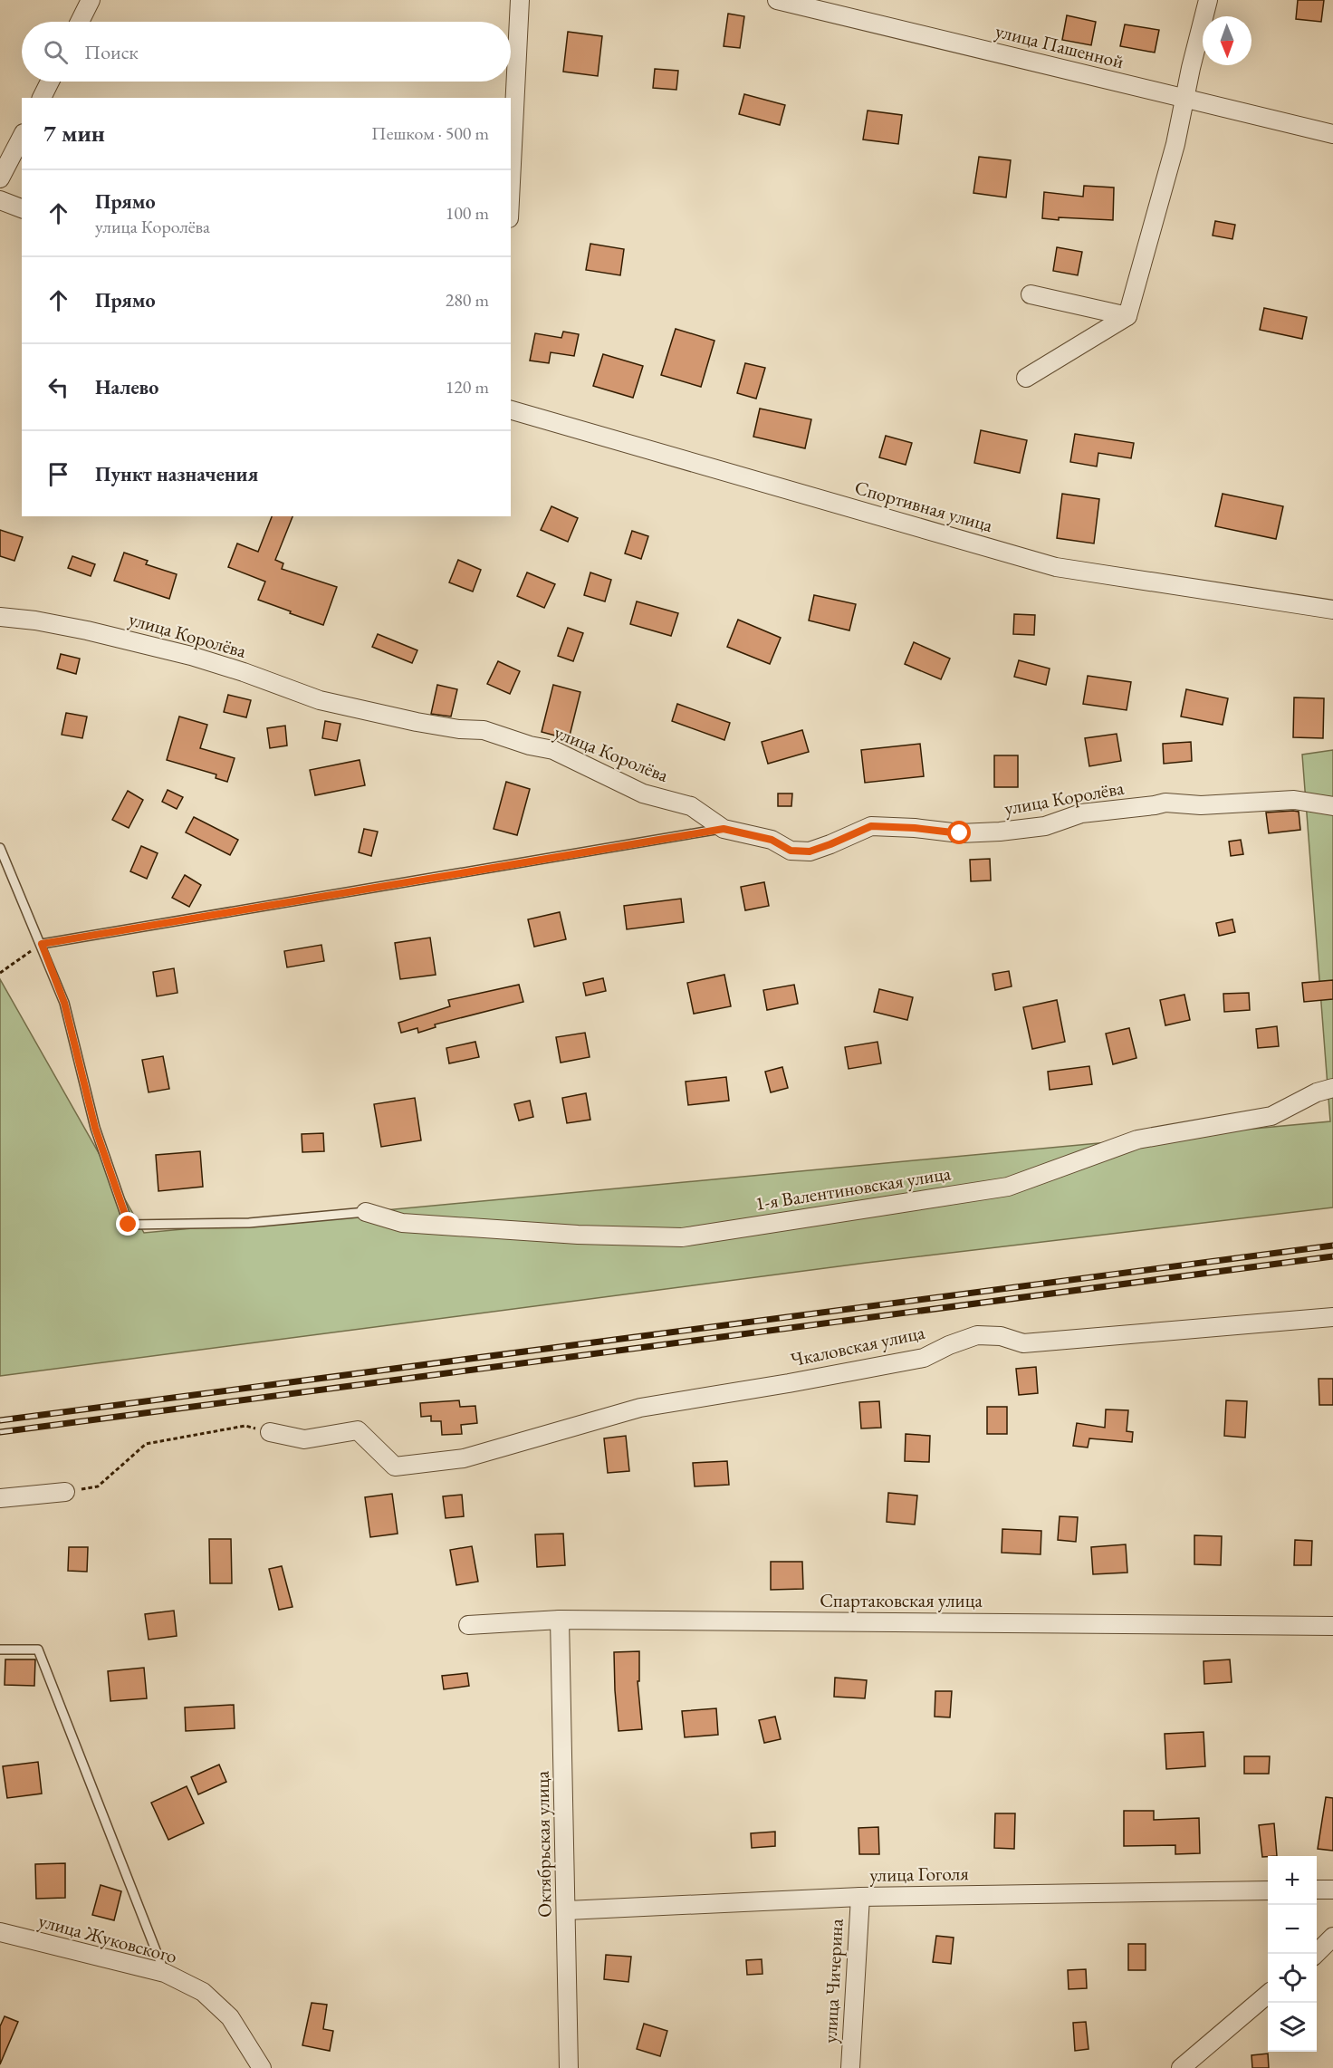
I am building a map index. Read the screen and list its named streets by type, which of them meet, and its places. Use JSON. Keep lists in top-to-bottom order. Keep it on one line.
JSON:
{"streets":{"street":["улица Пашенной","Спортивная улица","улица Королёва","1-я Валентиновская улица","Чкаловская улица","Спартаковская улица","Октябрьская улица","улица Гоголя","улица Жуковского","улица Чичерина"]},"crossings":[["Спартаковская улица","Октябрьская улица"],["Октябрьская улица","улица Гоголя"],["улица Гоголя","улица Чичерина"]],"north":"bottom","page":{"search":"Поиск","heading":["7 мин","Пешком · 500 m"],"list":[["Прямо","улица Королёва","100 m"],["Прямо","280 m"],["Налево","120 m"],"Пункт назначения"],"map_buttons":["+","−"]}}
